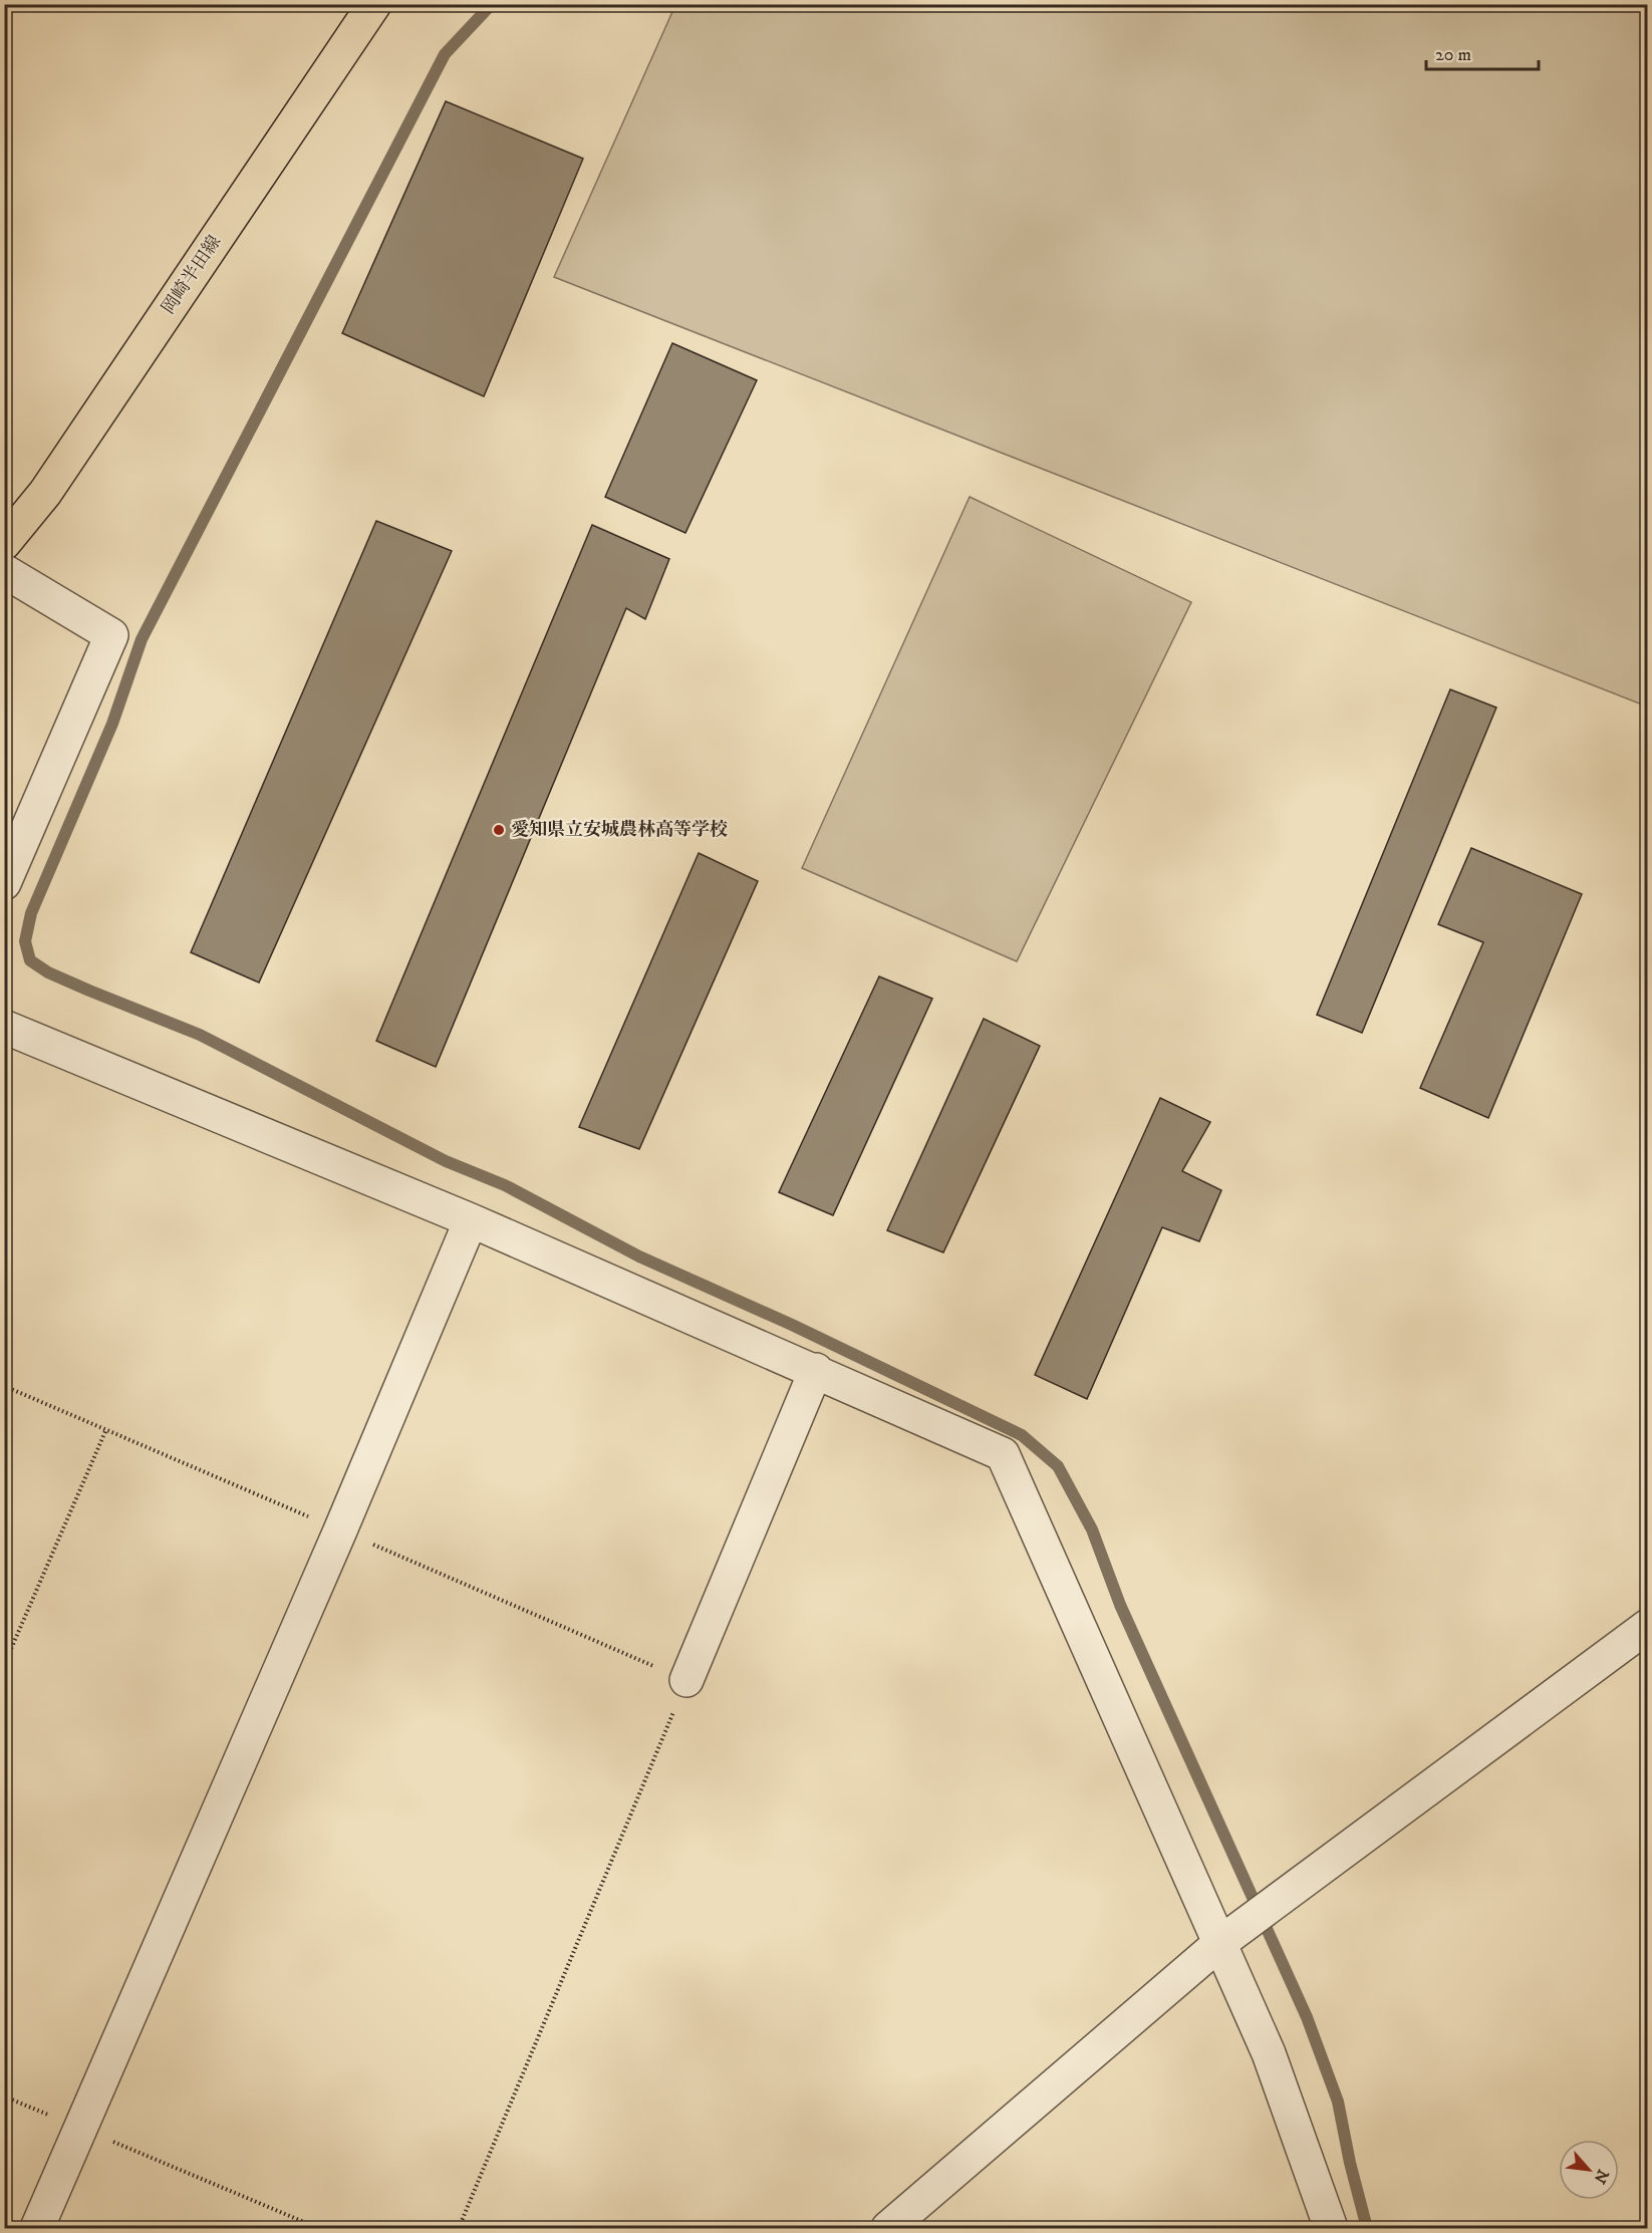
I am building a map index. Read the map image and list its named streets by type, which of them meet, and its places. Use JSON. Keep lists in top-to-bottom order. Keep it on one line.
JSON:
{"streets":{"main road":["岡崎半田線"]},"places":["愛知県立安城農林高等学校"],"scale_bar":"20 m","north":"bottom right"}
